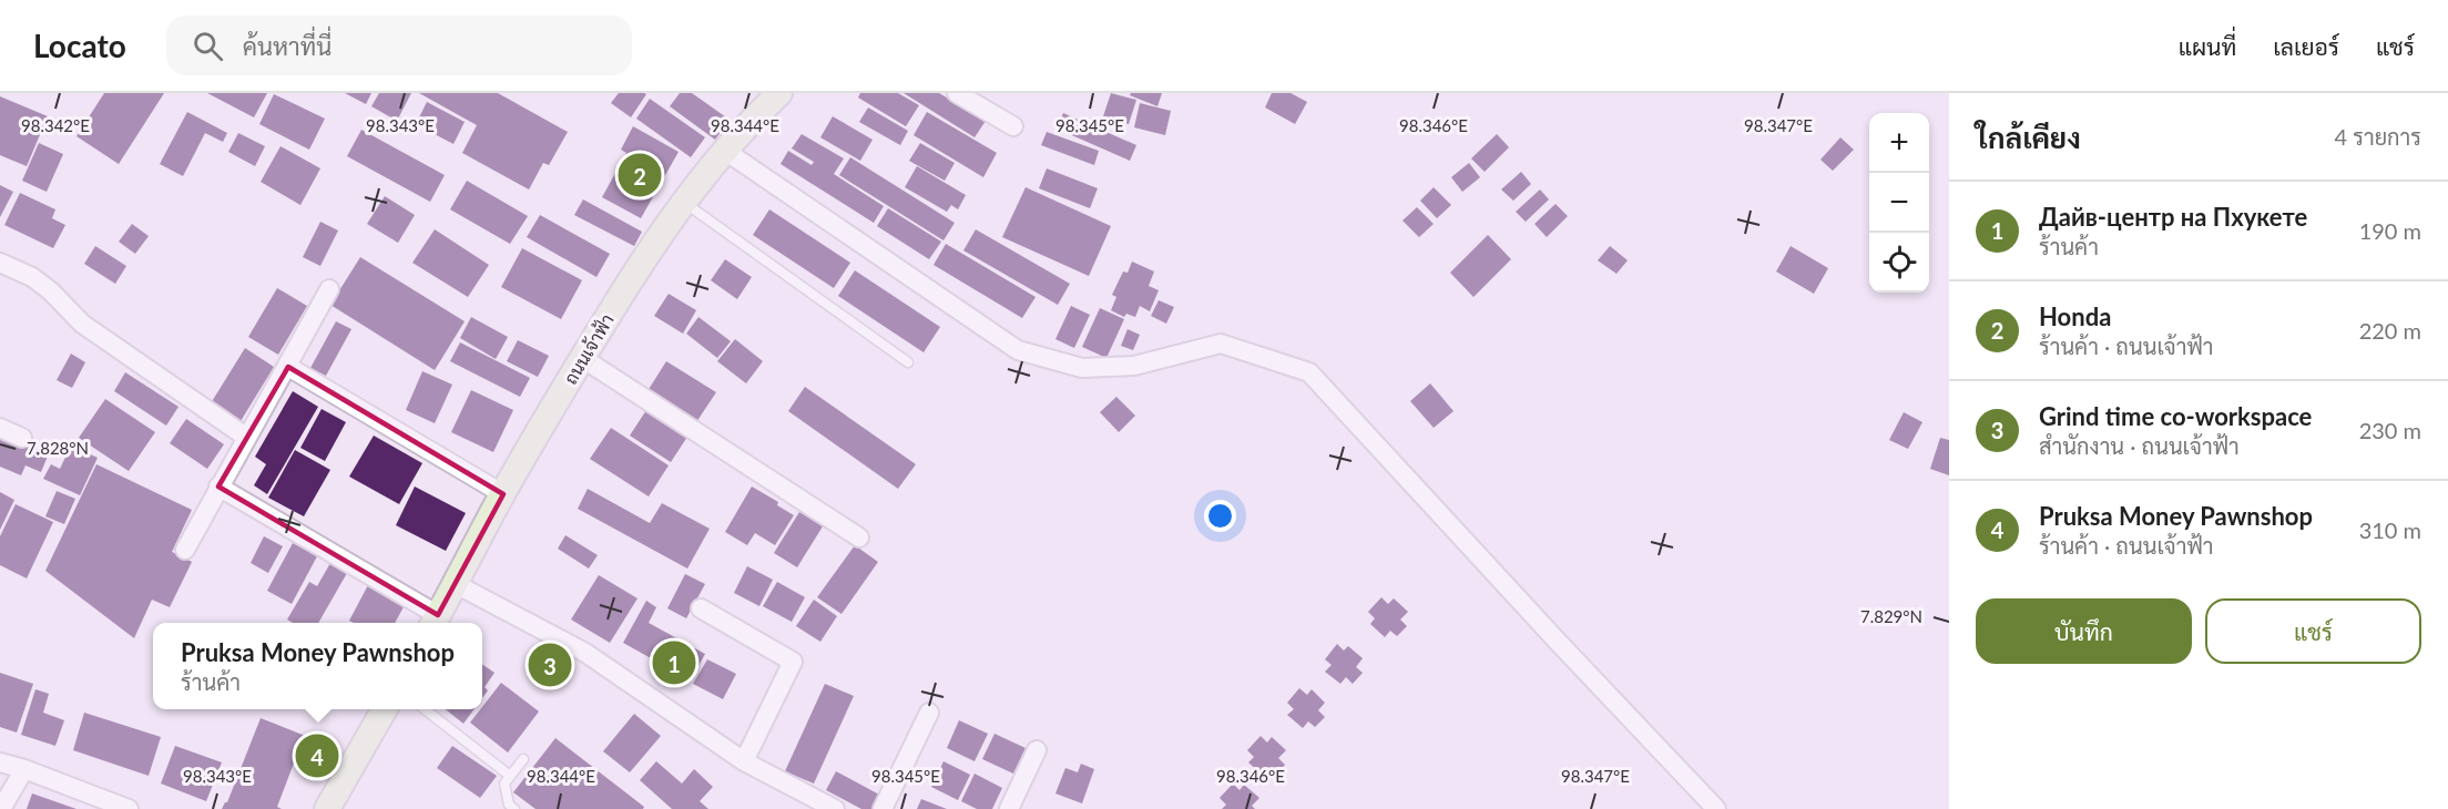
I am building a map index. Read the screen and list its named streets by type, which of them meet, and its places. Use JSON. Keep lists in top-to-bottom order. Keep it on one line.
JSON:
{"streets":{"main road":["ถนนเจ้าฟ้า"]},"page":{"header":"Locato","search":"ค้นหาที่นี่","nav":["แผนที่","เลเยอร์","แชร์"],"heading":["ใกล้เคียง","4 รายการ"],"map_buttons":["+","−"],"pins":["2","1","3","4"],"list":[{"mark":"1","name":"Дайв-центр на Пхукете","note":"ร้านค้า","value":"190 m"},{"mark":"2","name":"Honda","note":"ร้านค้า · ถนนเจ้าฟ้า","value":"220 m"},{"mark":"3","name":"Grind time co-workspace","note":"สำนักงาน · ถนนเจ้าฟ้า","value":"230 m"},{"mark":"4","name":"Pruksa Money Pawnshop","note":"ร้านค้า · ถนนเจ้าฟ้า","value":"310 m"}],"buttons":["บันทึก","แชร์"],"popup":["Pruksa Money Pawnshop","ร้านค้า"]},"coordinates":["98.342°E","98.343°E","98.344°E","98.345°E","98.346°E","98.347°E","7.828°N","7.829°N"]}
